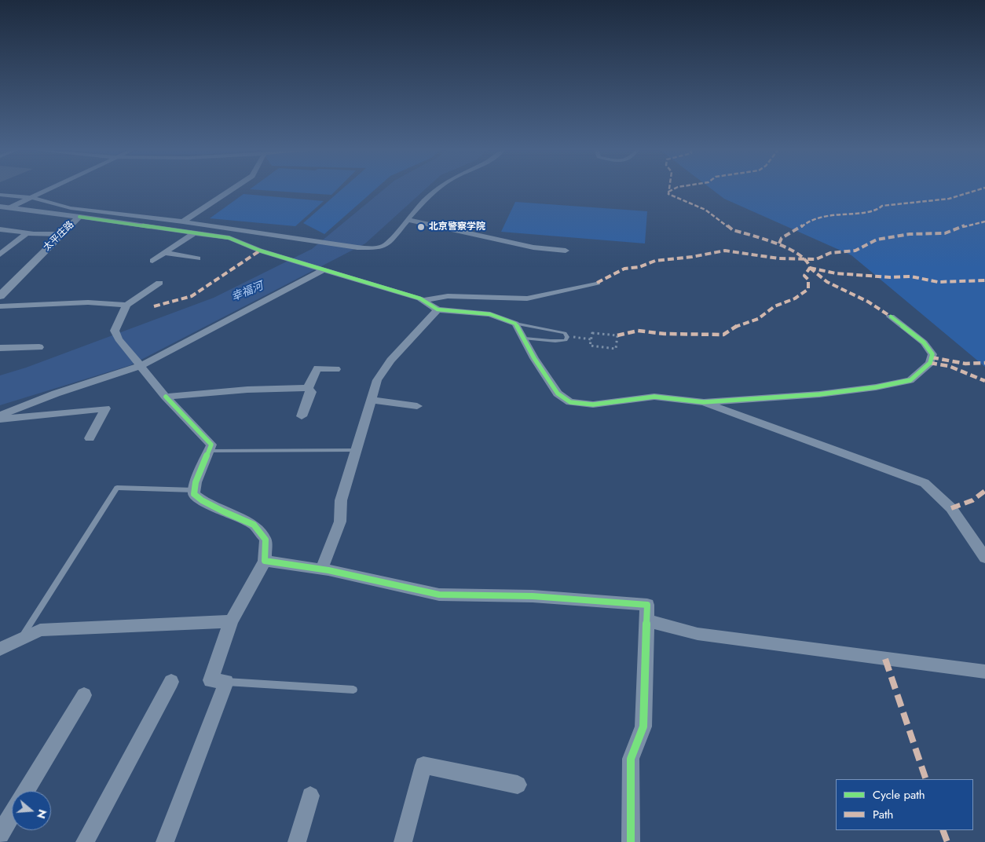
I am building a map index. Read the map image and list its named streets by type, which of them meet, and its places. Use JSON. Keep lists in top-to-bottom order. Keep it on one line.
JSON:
{"streets":{"street":["太平庄路"]},"water":["幸福河"],"places":["北京警察学院"],"legend":["Cycle path","Path"],"north":"right"}
